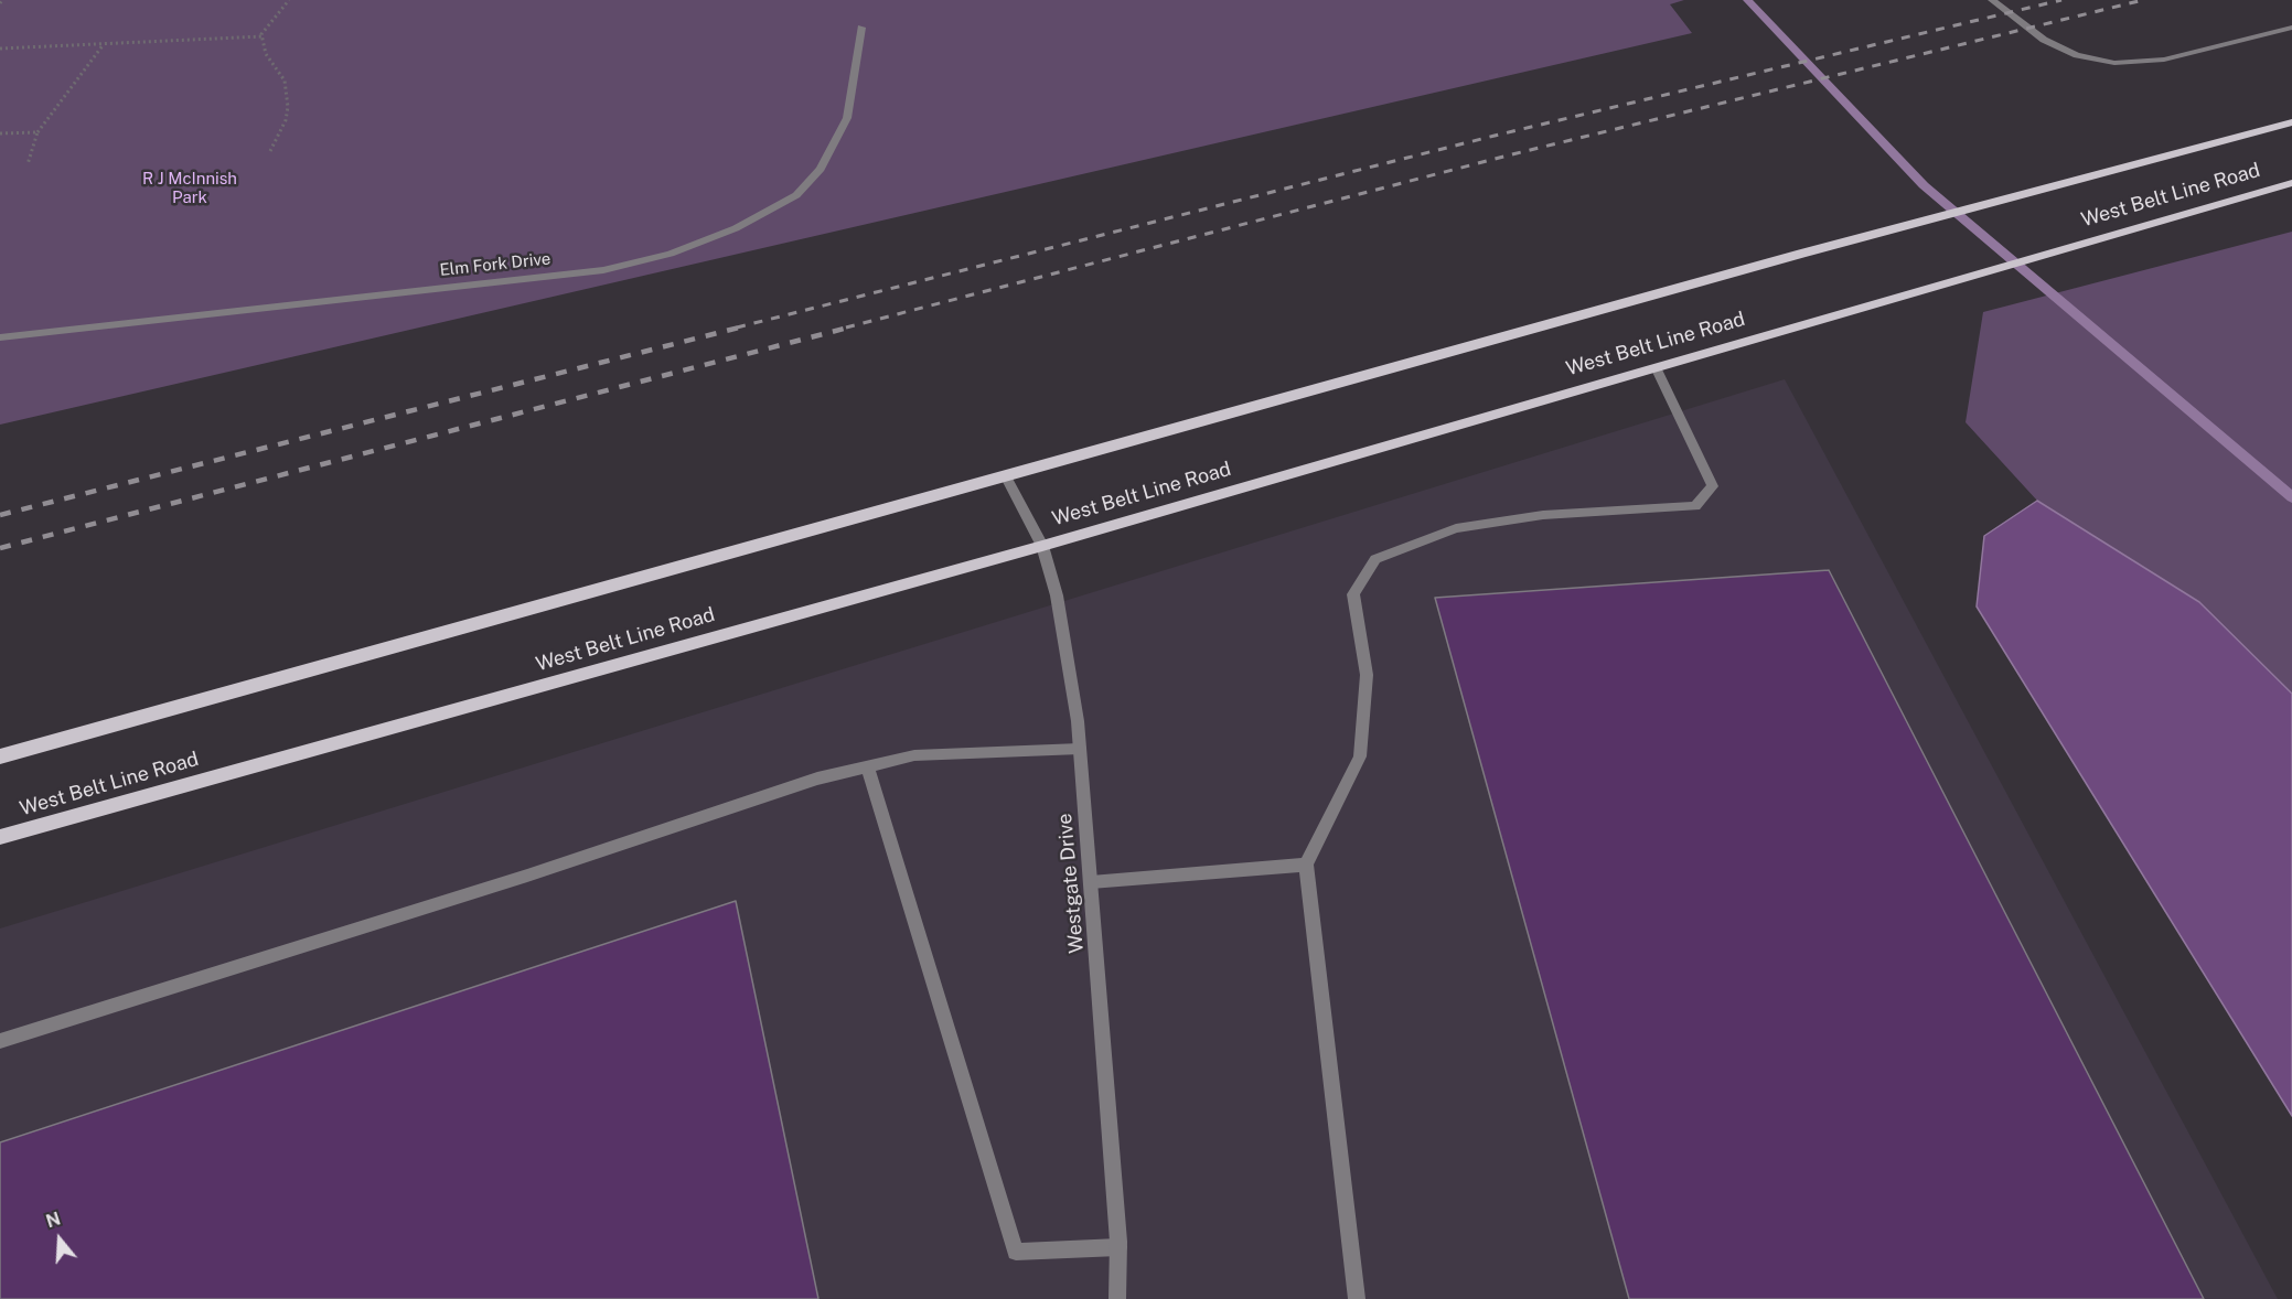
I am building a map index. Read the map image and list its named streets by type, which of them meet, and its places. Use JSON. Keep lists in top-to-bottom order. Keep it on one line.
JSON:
{"streets":{"main road":["West Belt Line Road"],"street":["Elm Fork Drive","Westgate Drive"]},"crossings":[["West Belt Line Road","Westgate Drive"]],"parks":["R J McInnish Park"],"north":"top"}
